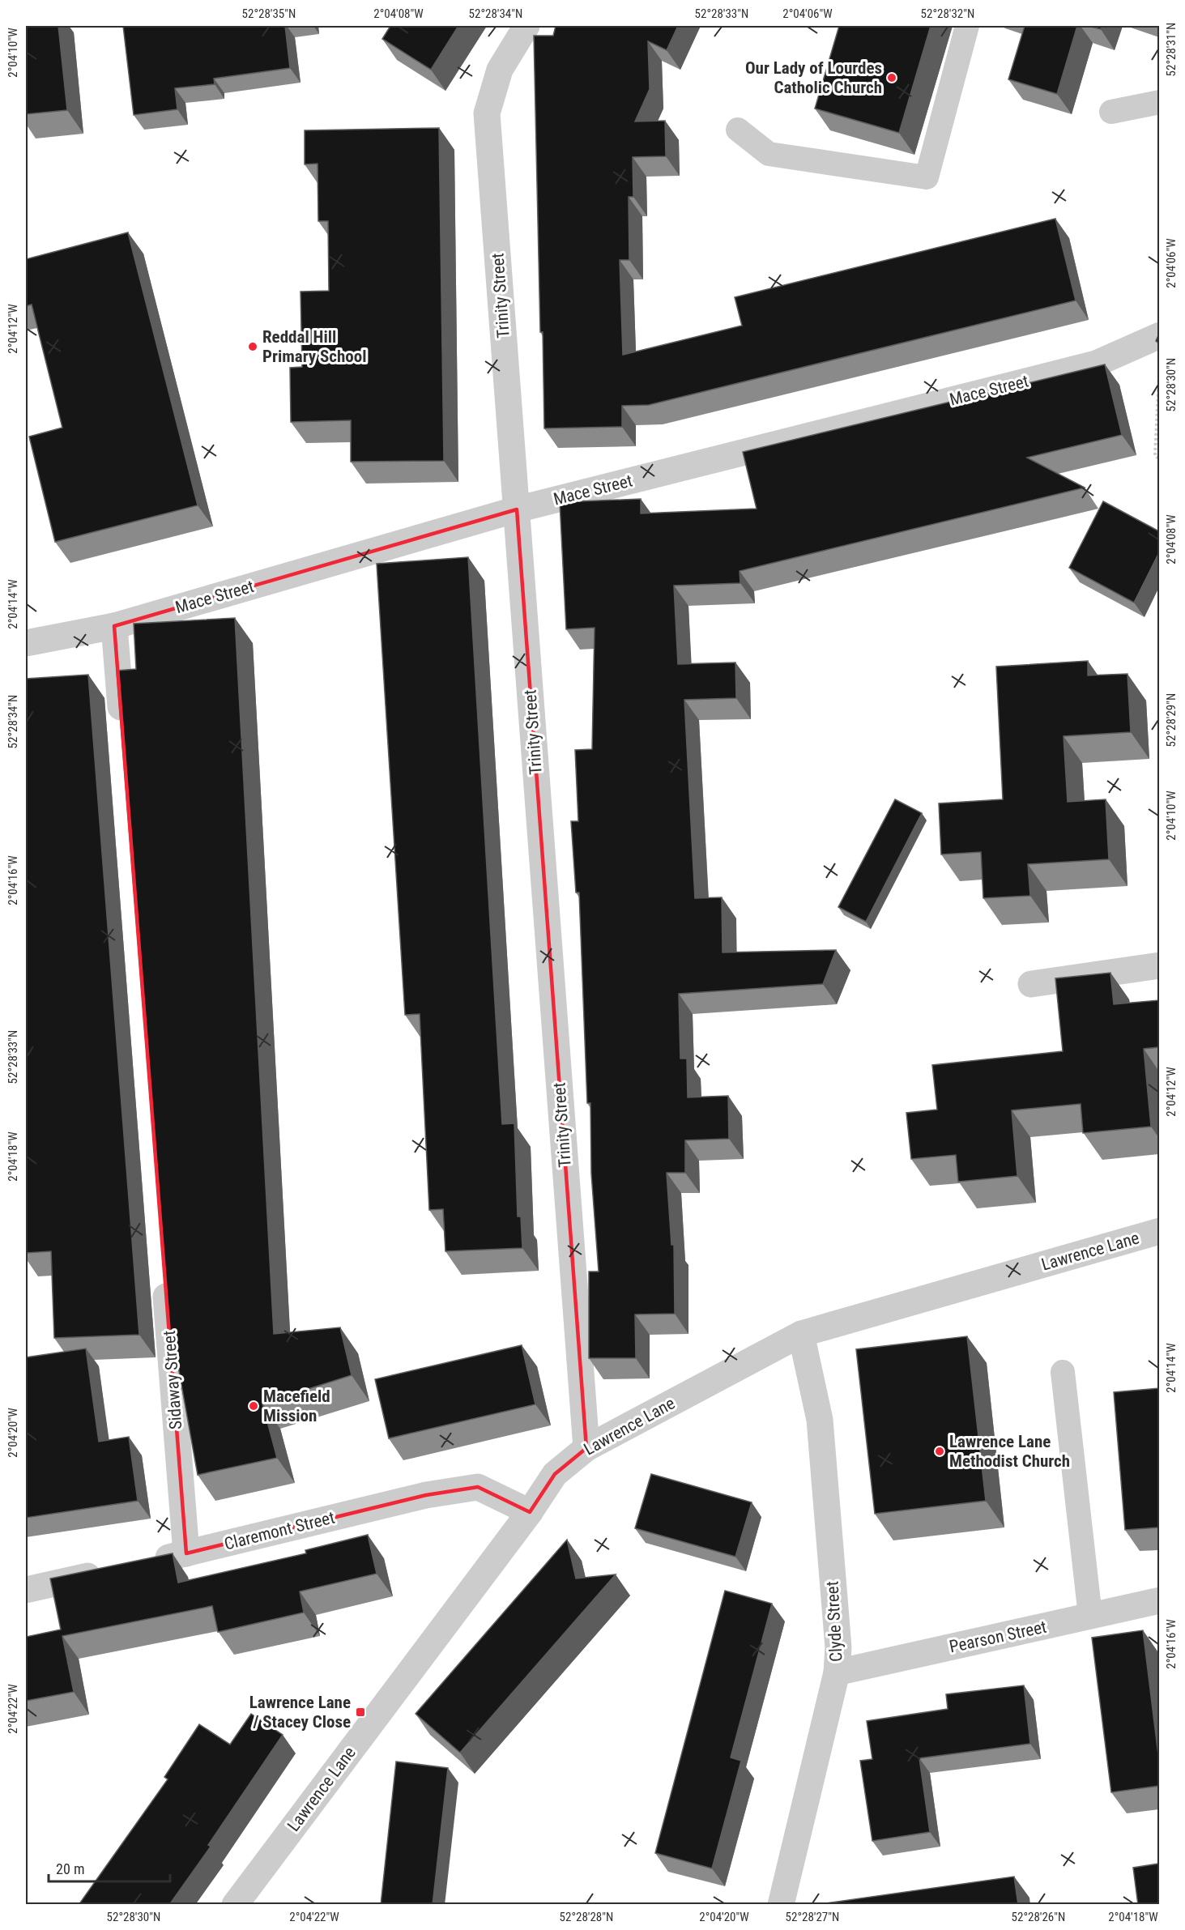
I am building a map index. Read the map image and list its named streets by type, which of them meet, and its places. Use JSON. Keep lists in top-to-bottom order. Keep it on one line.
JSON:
{"streets":{"street":["Trinity Street","Mace Street","Lawrence Lane","Sidaway Street","Claremont Street","Clyde Street","Pearson Street"]},"crossings":[["Trinity Street","Mace Street"],["Trinity Street","Lawrence Lane"],["Lawrence Lane","Claremont Street"],["Lawrence Lane","Clyde Street"],["Sidaway Street","Claremont Street"],["Clyde Street","Pearson Street"]],"places":{"other":["Our Lady of Lourdes Catholic Church","Reddal Hill Primary School","Macefield Mission","Lawrence Lane Methodist Church"],"transit":["Lawrence Lane / Stacey Close"]},"scale_bar":"20 m","coordinates":["52°28'35\"N","2°04'08\"W","52°28'34\"N","52°28'33\"N","2°04'06\"W","52°28'32\"N","52°28'31\"N","2°04'10\"W","2°04'12\"W","52°28'30\"N","2°04'14\"W","52°28'29\"N","2°04'16\"W","2°04'18\"W","2°04'20\"W","2°04'22\"W","52°28'28\"N","52°28'27\"N","52°28'26\"N"]}
